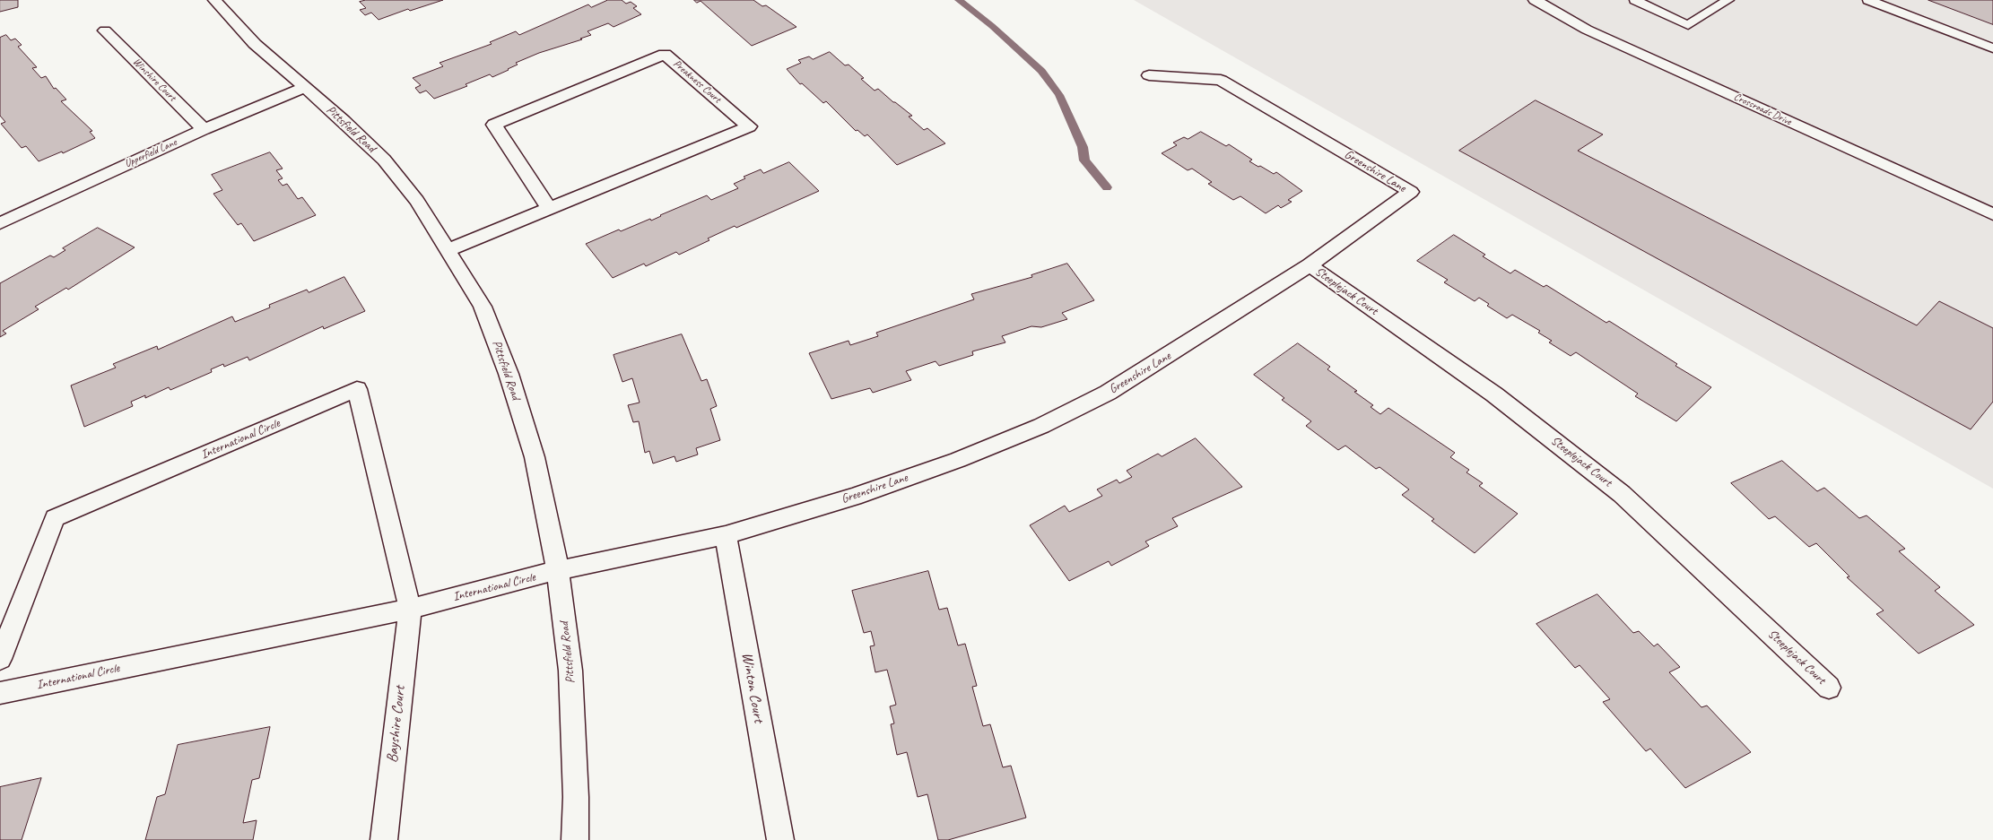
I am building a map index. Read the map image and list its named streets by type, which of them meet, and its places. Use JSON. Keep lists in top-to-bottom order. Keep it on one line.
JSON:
{"streets":{"street":["Winshire Court","Preakness Court","Crossroads Drive","Pittsfield Road","Upperfield Lane","Greenshire Lane","Steeplejack Court","International Circle","Winton Court","Bayshire Court"]},"crossings":[["Winshire Court","Upperfield Lane"],["Preakness Court","Pittsfield Road"],["Pittsfield Road","Upperfield Lane"],["Pittsfield Road","Greenshire Lane"],["Pittsfield Road","International Circle"],["Greenshire Lane","Steeplejack Court"],["Greenshire Lane","International Circle"],["Greenshire Lane","Winton Court"],["International Circle","Bayshire Court"]]}
